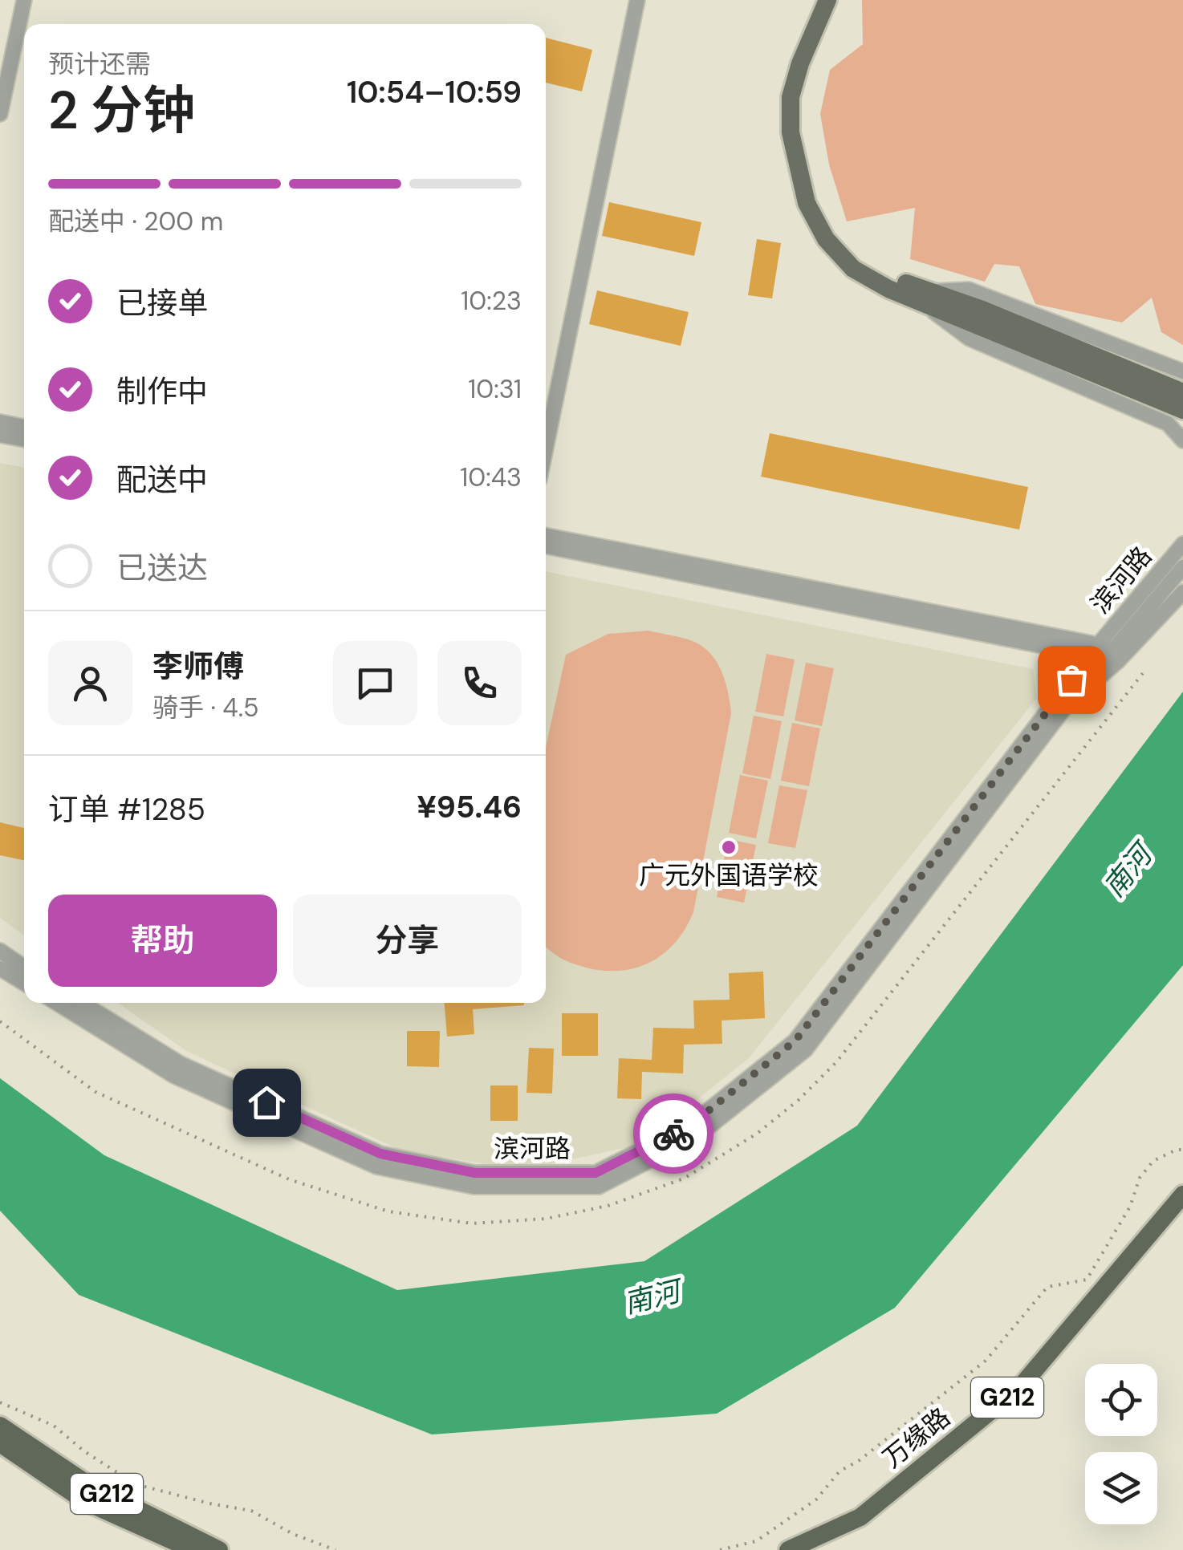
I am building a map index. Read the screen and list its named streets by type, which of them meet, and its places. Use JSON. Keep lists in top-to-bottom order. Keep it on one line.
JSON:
{"streets":{"highway":["G212","万缘路"],"street":["滨河路"]},"water":["南河"],"places":["广元外国语学校"],"page":{"heading":["2 分钟","预计还需","10:54–10:59"],"panel":["李师傅","骑手 · 4.5","订单 #1285","¥95.46"],"bar":"配送中 · 200 m","list":[["已接单","10:23"],["制作中","10:31"],["配送中","10:43"],"已送达"],"buttons":["帮助","分享"]}}
